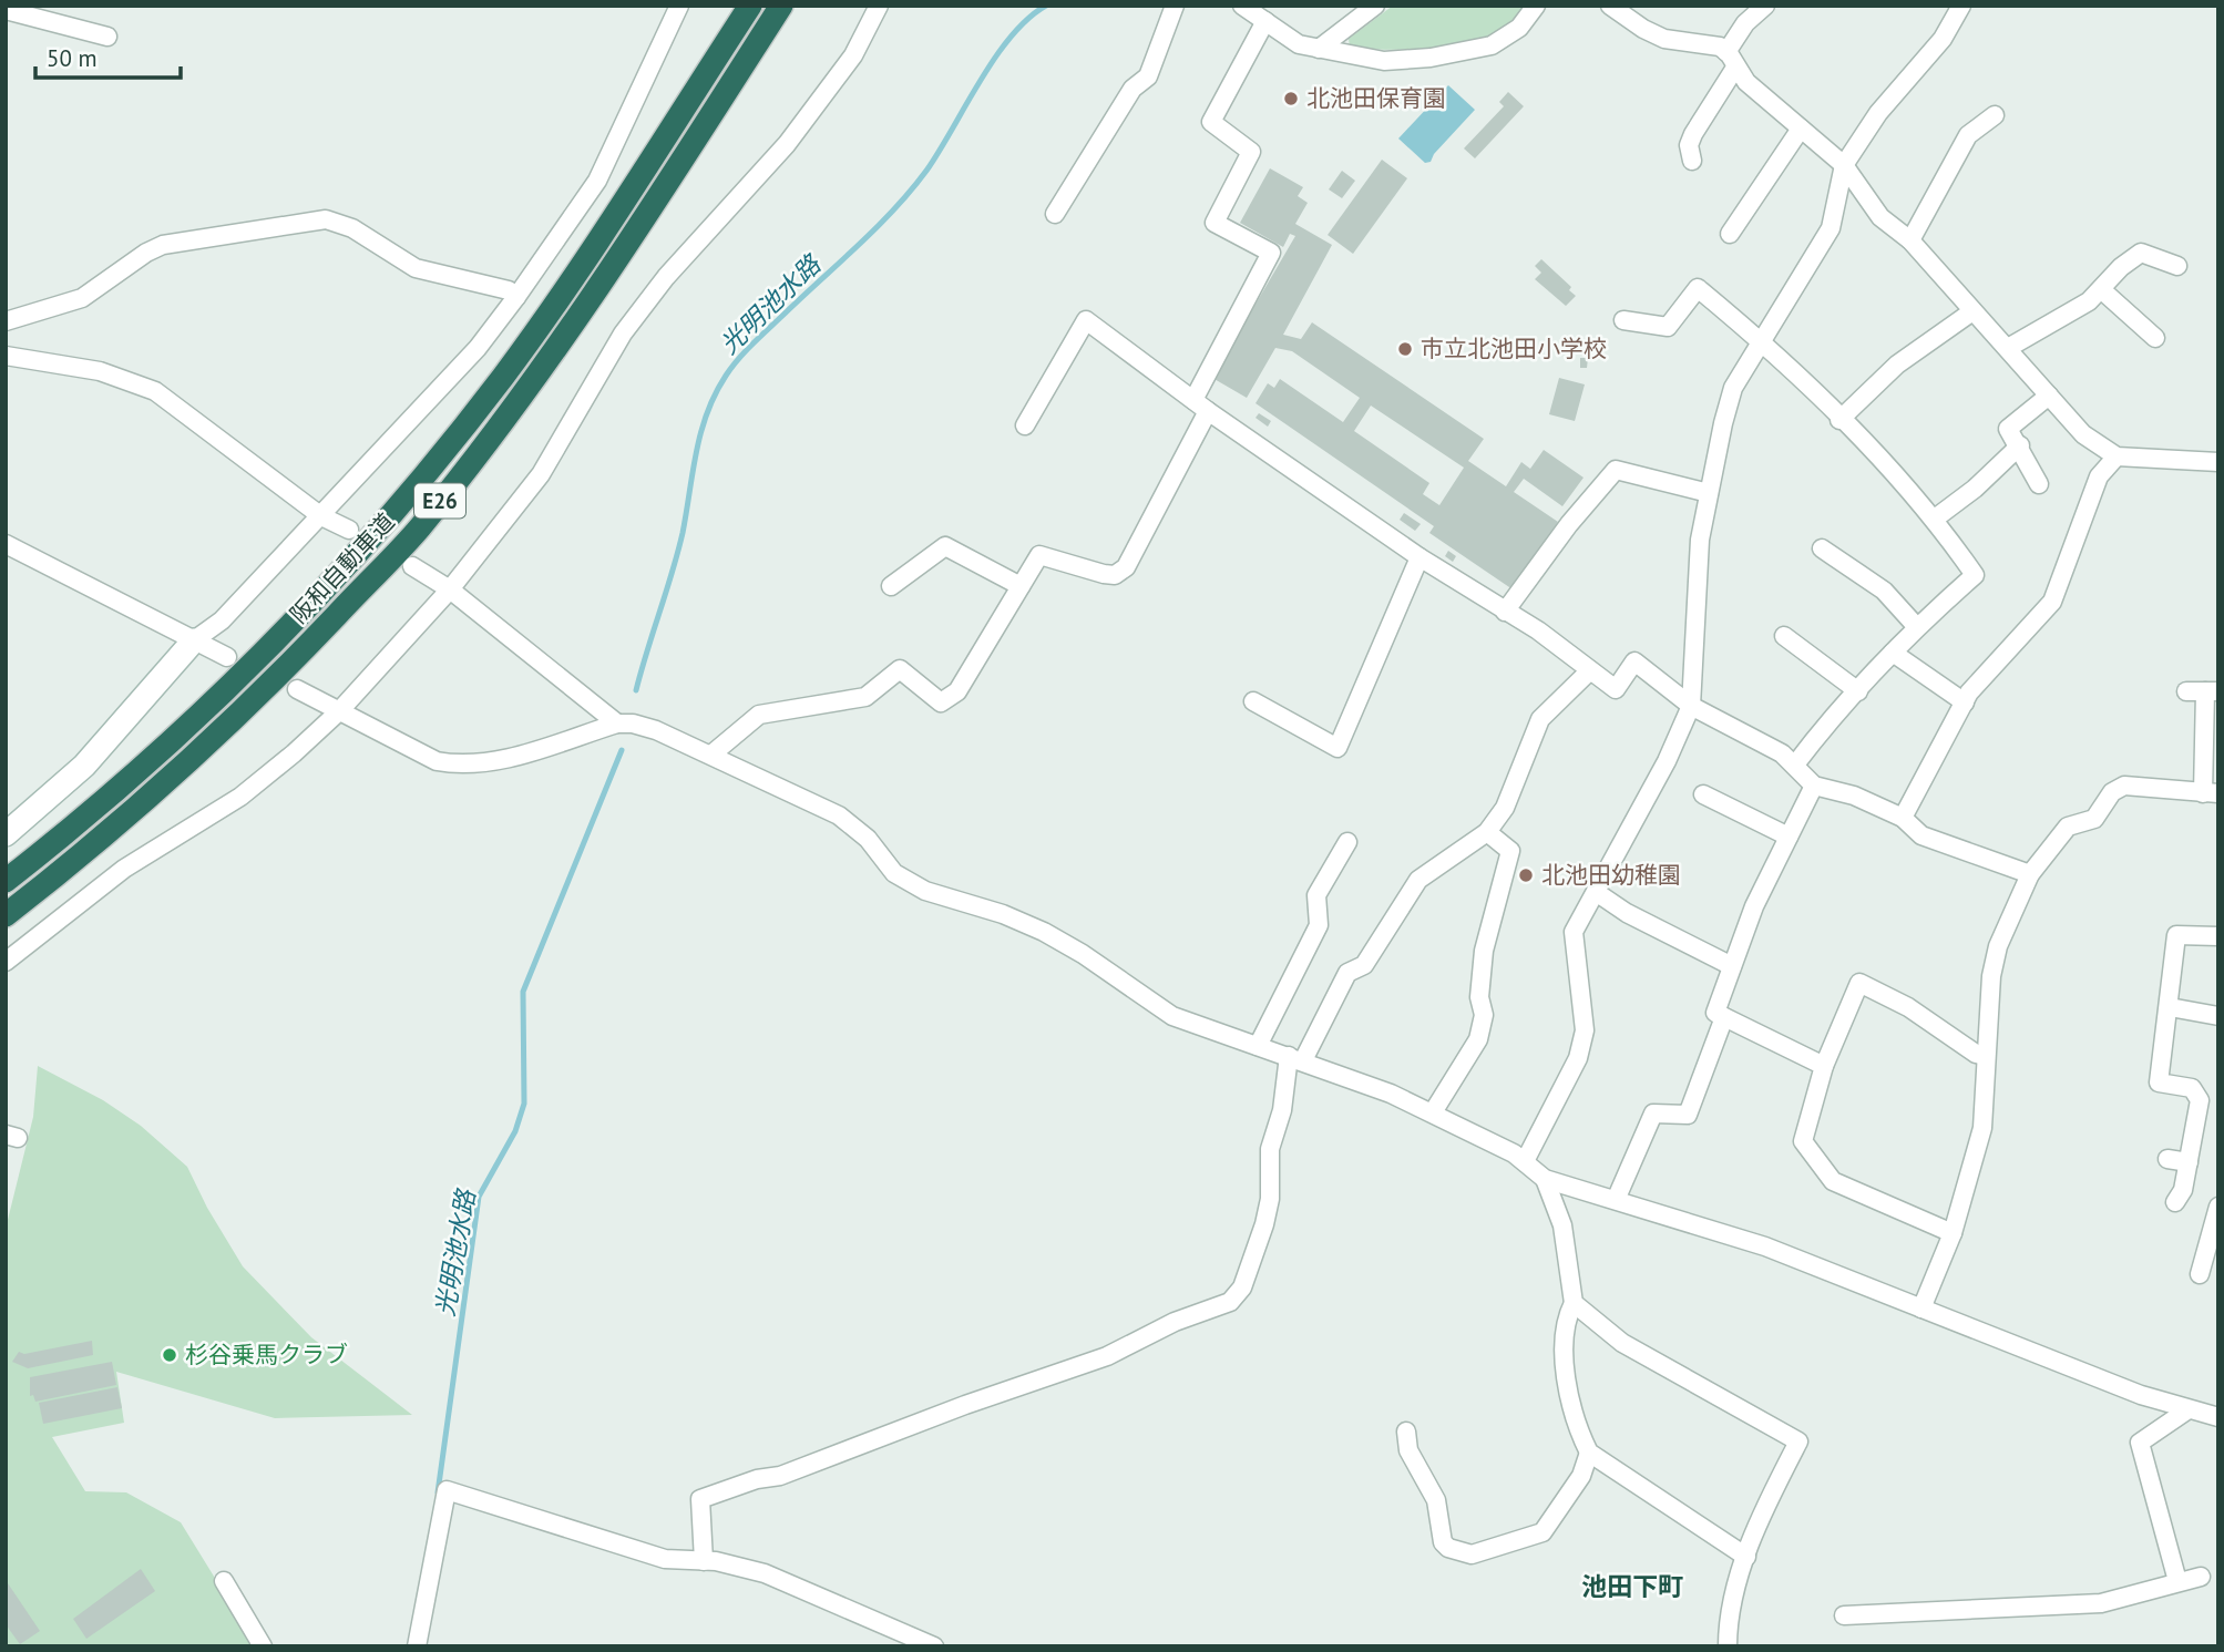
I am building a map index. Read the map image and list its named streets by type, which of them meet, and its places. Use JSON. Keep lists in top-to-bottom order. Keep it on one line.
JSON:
{"streets":{"highway":["E26","阪和自動車道"]},"districts":["池田下町"],"water":["光明池水路"],"places":["北池田保育園","市立北池田小学校","北池田幼稚園","杉谷乗馬クラブ"],"scale_bar":"50 m"}
